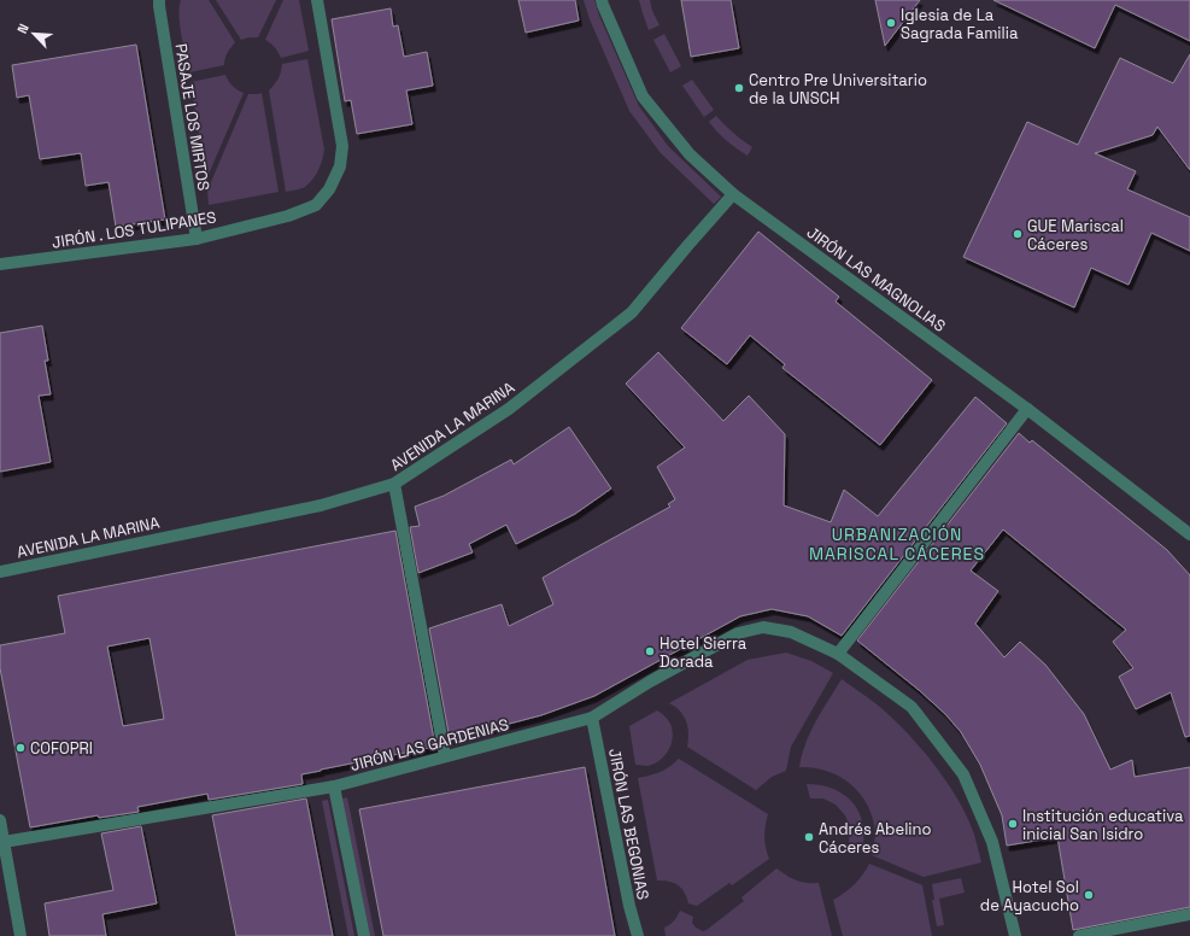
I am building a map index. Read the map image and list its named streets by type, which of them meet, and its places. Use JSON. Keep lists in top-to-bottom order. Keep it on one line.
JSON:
{"streets":{"street":["PASAJE LOS MIRTOS","JIRÓN . LOS TULIPANES","JIRÓN LAS MAGNOLIAS","AVENIDA LA MARINA","JIRÓN LAS GARDENIAS","JIRÓN LAS BEGONIAS"]},"crossings":[["PASAJE LOS MIRTOS","JIRÓN . LOS TULIPANES"],["JIRÓN LAS MAGNOLIAS","AVENIDA LA MARINA"],["JIRÓN LAS GARDENIAS","JIRÓN LAS BEGONIAS"]],"districts":["URBANIZACIÓN MARISCAL CÁCERES"],"places":["Iglesia de La Sagrada Familia","Centro Pre Universitario de la UNSCH","GUE Mariscal Cáceres","Hotel Sierra Dorada","COFOPRI","Institución educativa inicial San Isidro","Andrés Abelino Cáceres","Hotel Sol de Ayacucho"],"north":"top left"}
